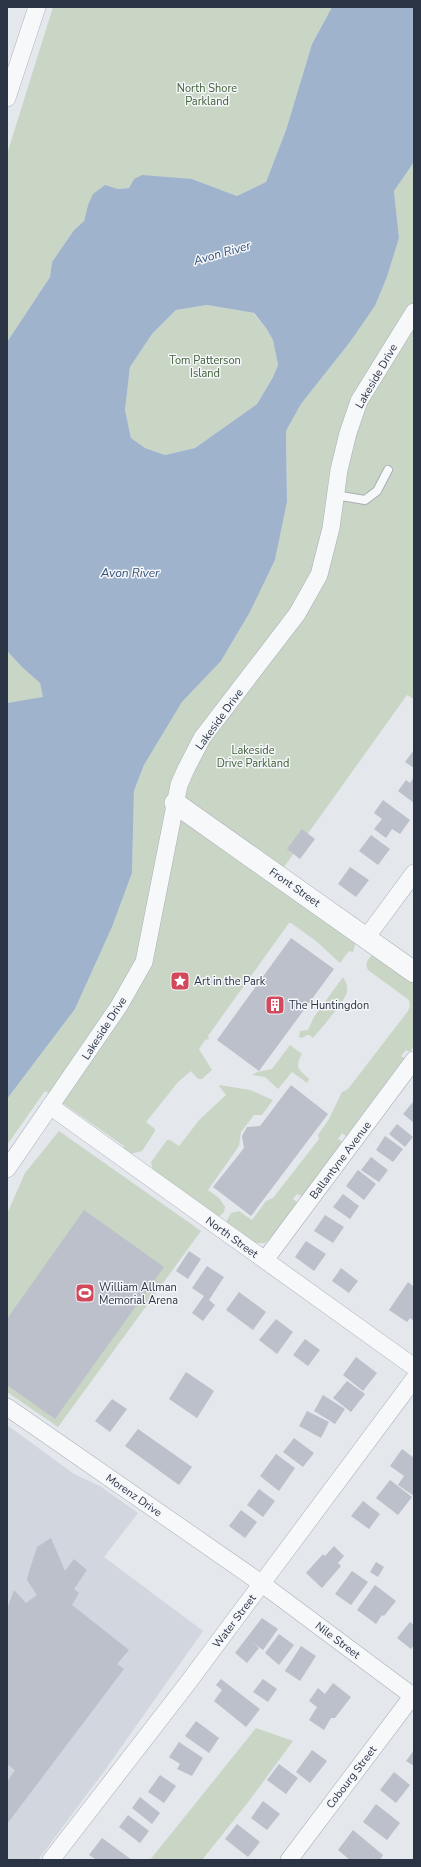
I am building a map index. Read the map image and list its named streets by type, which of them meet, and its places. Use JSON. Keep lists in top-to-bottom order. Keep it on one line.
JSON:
{"streets":{"street":["Lakeside Drive","Front Street","Ballantyne Avenue","North Street","Morenz Drive","Water Street","Nile Street","Cobourg Street"]},"crossings":[["Lakeside Drive","Front Street"],["Lakeside Drive","North Street"],["Ballantyne Avenue","North Street"],["Morenz Drive","Water Street"],["Morenz Drive","Nile Street"],["Water Street","Nile Street"],["Nile Street","Cobourg Street"]],"water":["Avon River"],"parks":["North Shore Parkland","Tom Patterson Island","Lakeside Drive Parkland"],"places":{"place":["Art in the Park"],"building":["The Huntingdon"],"sports":["William Allman Memorial Arena"]}}
